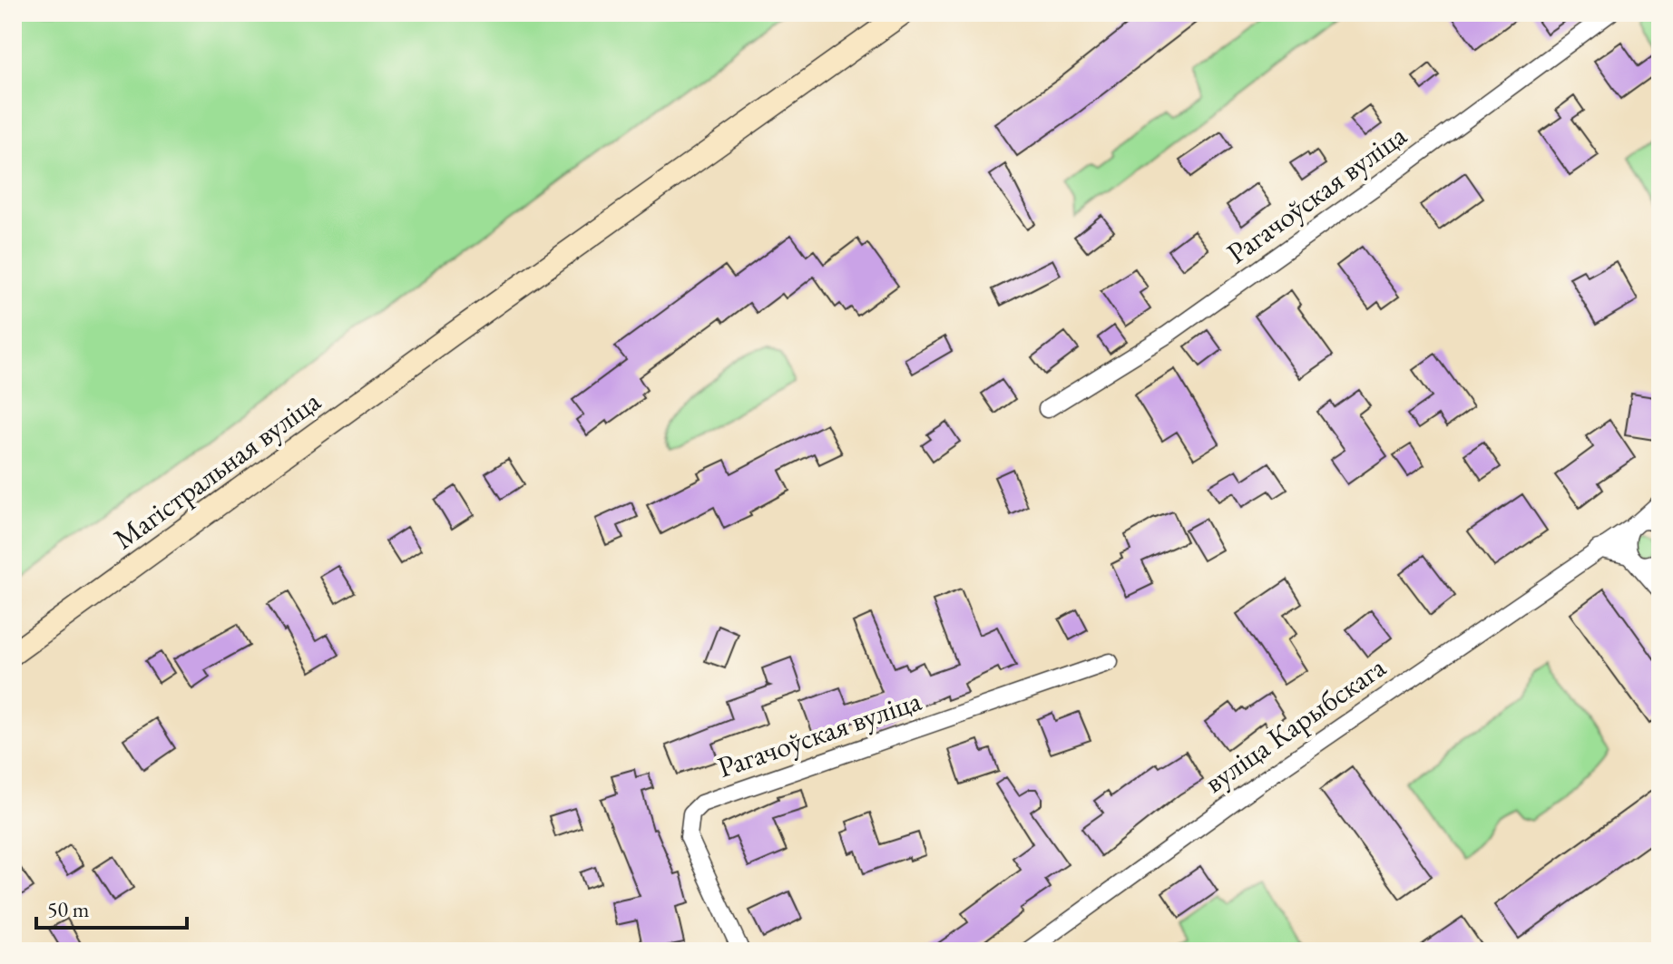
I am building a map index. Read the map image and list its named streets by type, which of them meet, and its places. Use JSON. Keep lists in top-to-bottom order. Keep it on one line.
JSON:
{"streets":{"main road":["Магістральная вуліца"],"street":["Рагачоўская вуліца","вуліца Карыбскага"]},"scale_bar":"50 m"}
